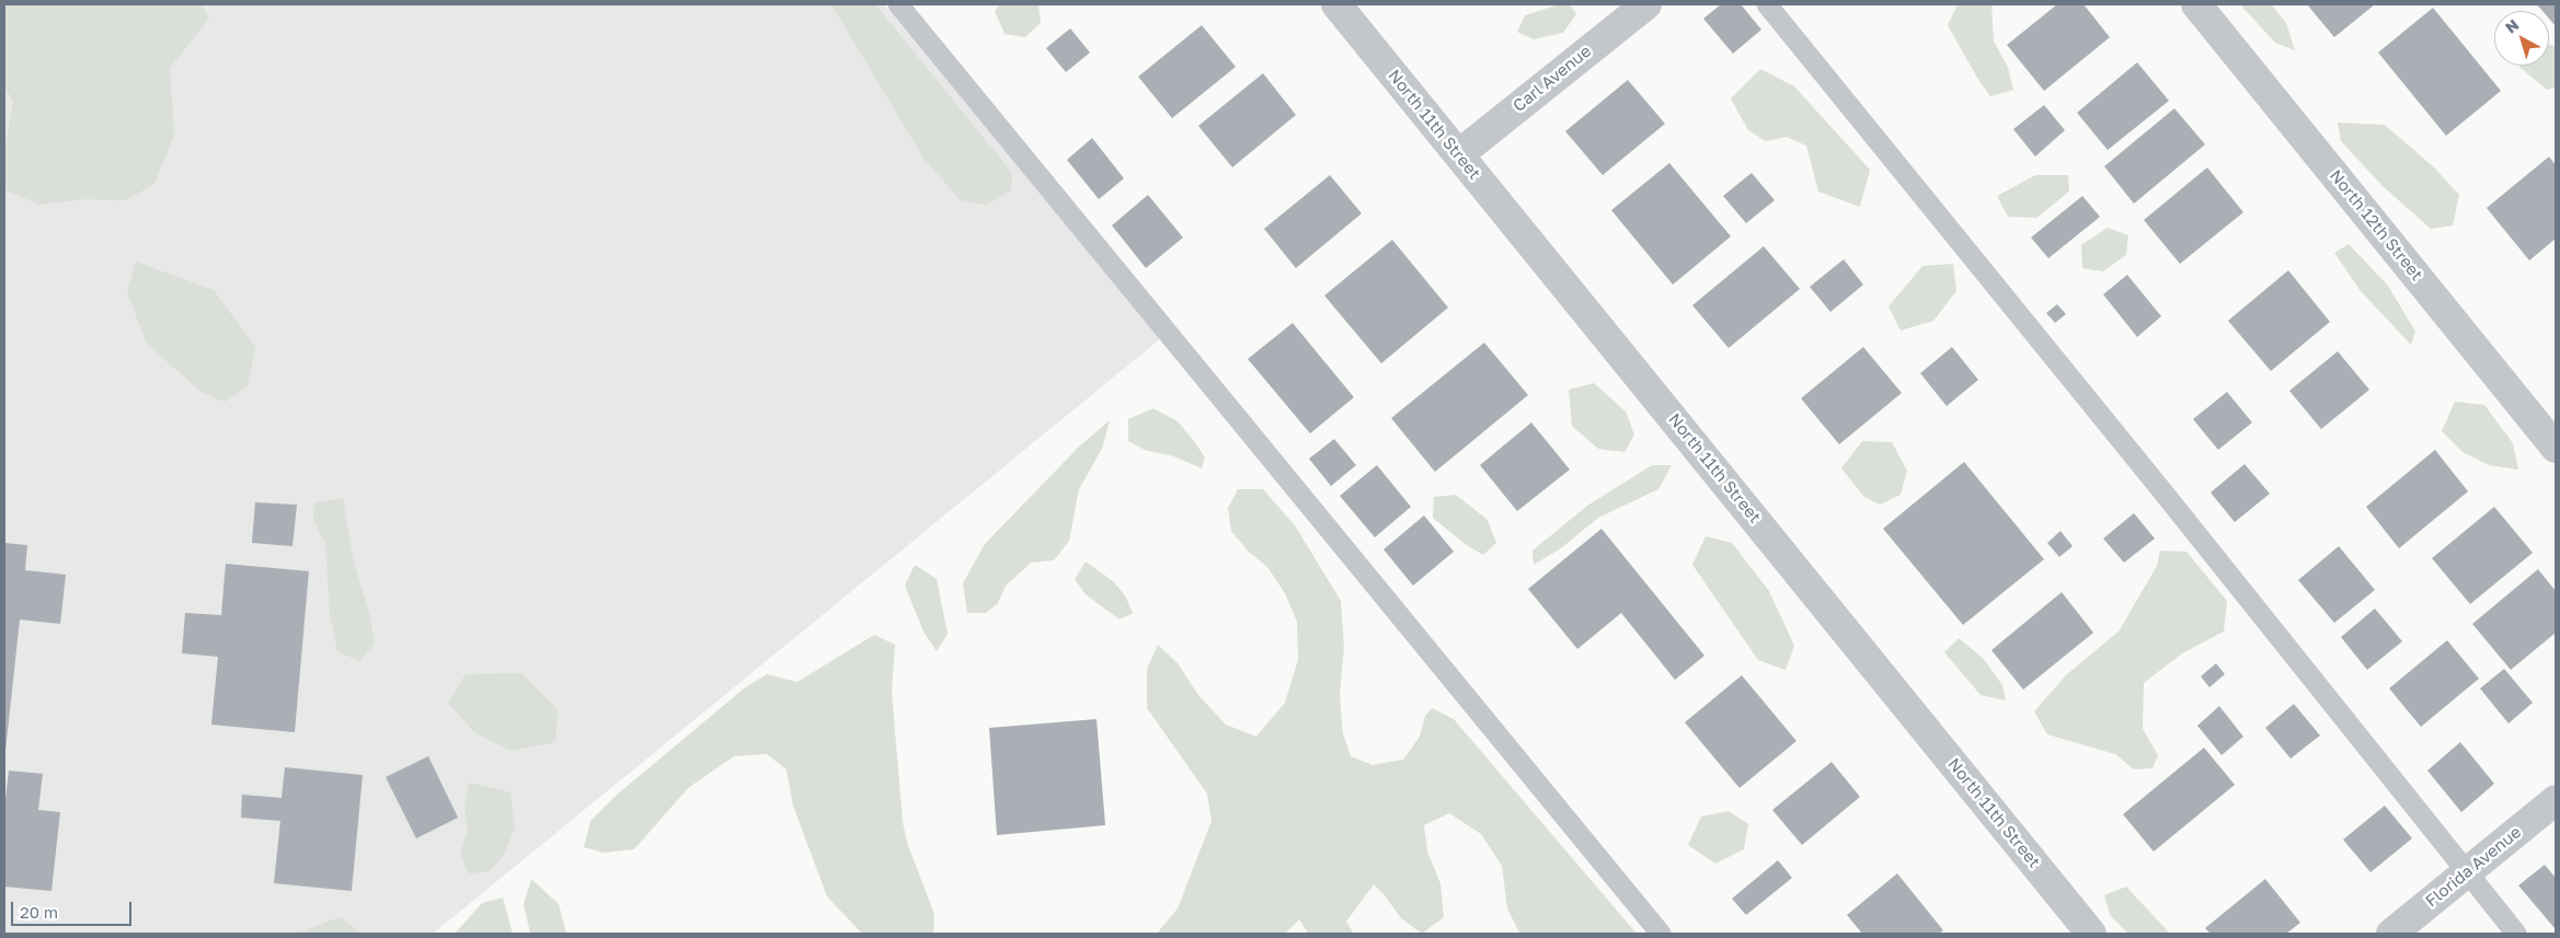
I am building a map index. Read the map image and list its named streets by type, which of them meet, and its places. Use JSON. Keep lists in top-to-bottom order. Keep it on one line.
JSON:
{"streets":{"street":["Carl Avenue","North 11th Street","North 12th Street","Florida Avenue"]},"crossings":[["Carl Avenue","North 11th Street"]],"scale_bar":"20 m","north":"top left"}
